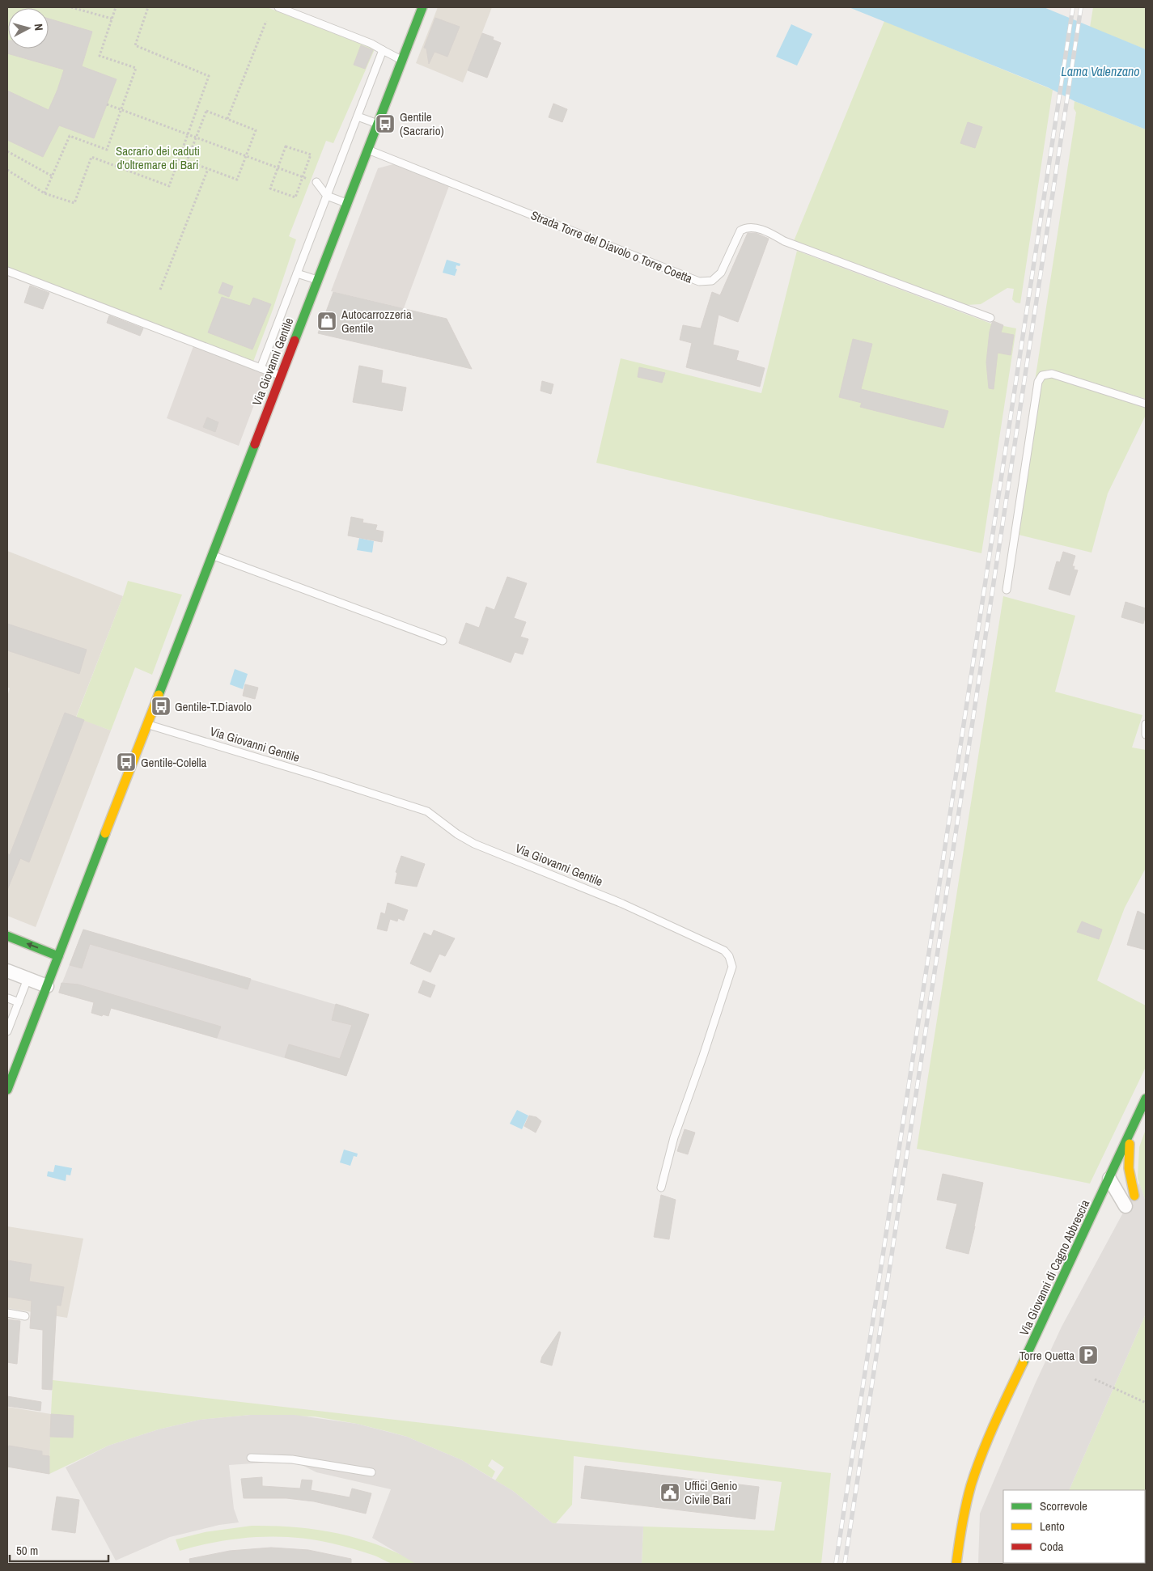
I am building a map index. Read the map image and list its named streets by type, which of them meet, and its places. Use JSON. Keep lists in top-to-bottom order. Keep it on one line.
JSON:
{"streets":{"main road":["Via Giovanni Gentile","Via Giovanni di Cagno Abbrescia"],"lane":["Strada Torre del Diavolo o Torre Coetta"]},"crossings":[["Strada Torre del Diavolo o Torre Coetta","Via Giovanni Gentile"]],"water":["Lama Valenzano"],"parks":["Sacrario dei caduti d'oltremare di Bari"],"places":{"bus stop":["Gentile (Sacrario)","Gentile-T.Diavolo","Gentile-Colella"],"shop":["Autocarrozzeria Gentile"],"parking":["Torre Quetta"],"public building":["Uffici Genio Civile Bari"]},"legend":["Scorrevole","Lento","Coda"],"scale_bar":"50 m","north":"right"}
